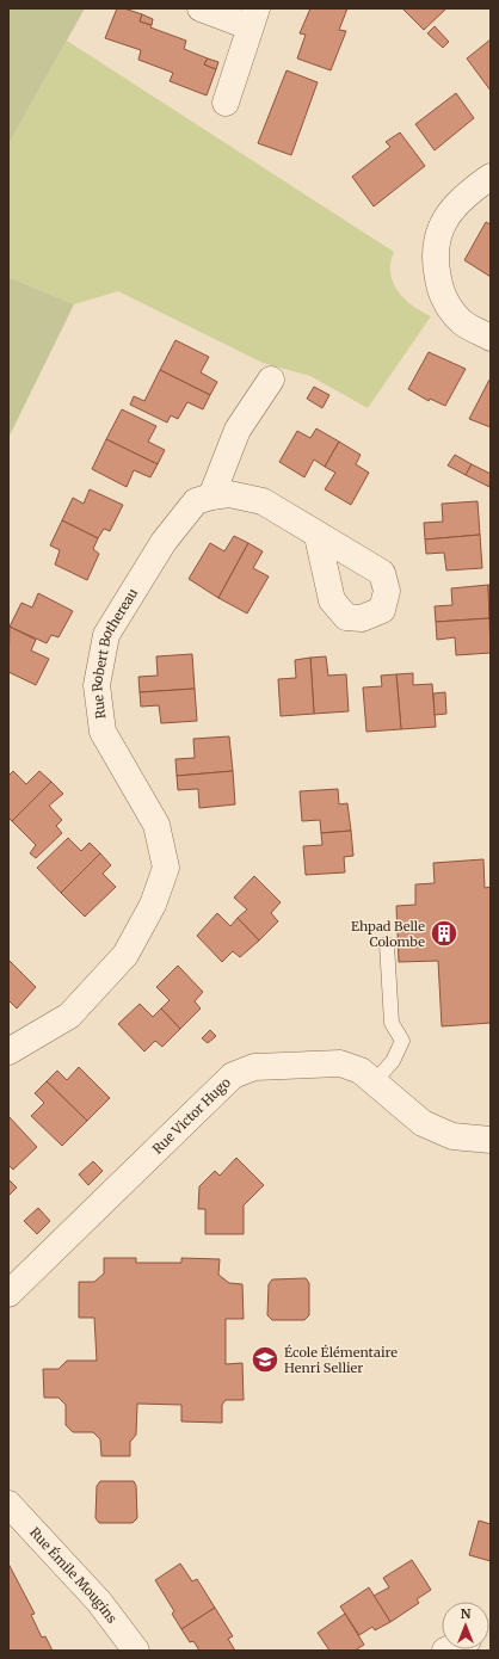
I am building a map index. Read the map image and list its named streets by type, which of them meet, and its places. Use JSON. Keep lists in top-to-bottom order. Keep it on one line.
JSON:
{"streets":{"street":["Rue Robert Bothereau","Rue Victor Hugo","Rue Émile Mougins"]},"places":{"building":["Ehpad Belle Colombe"],"school or university":["École Élémentaire Henri Sellier"]},"north":"top"}
